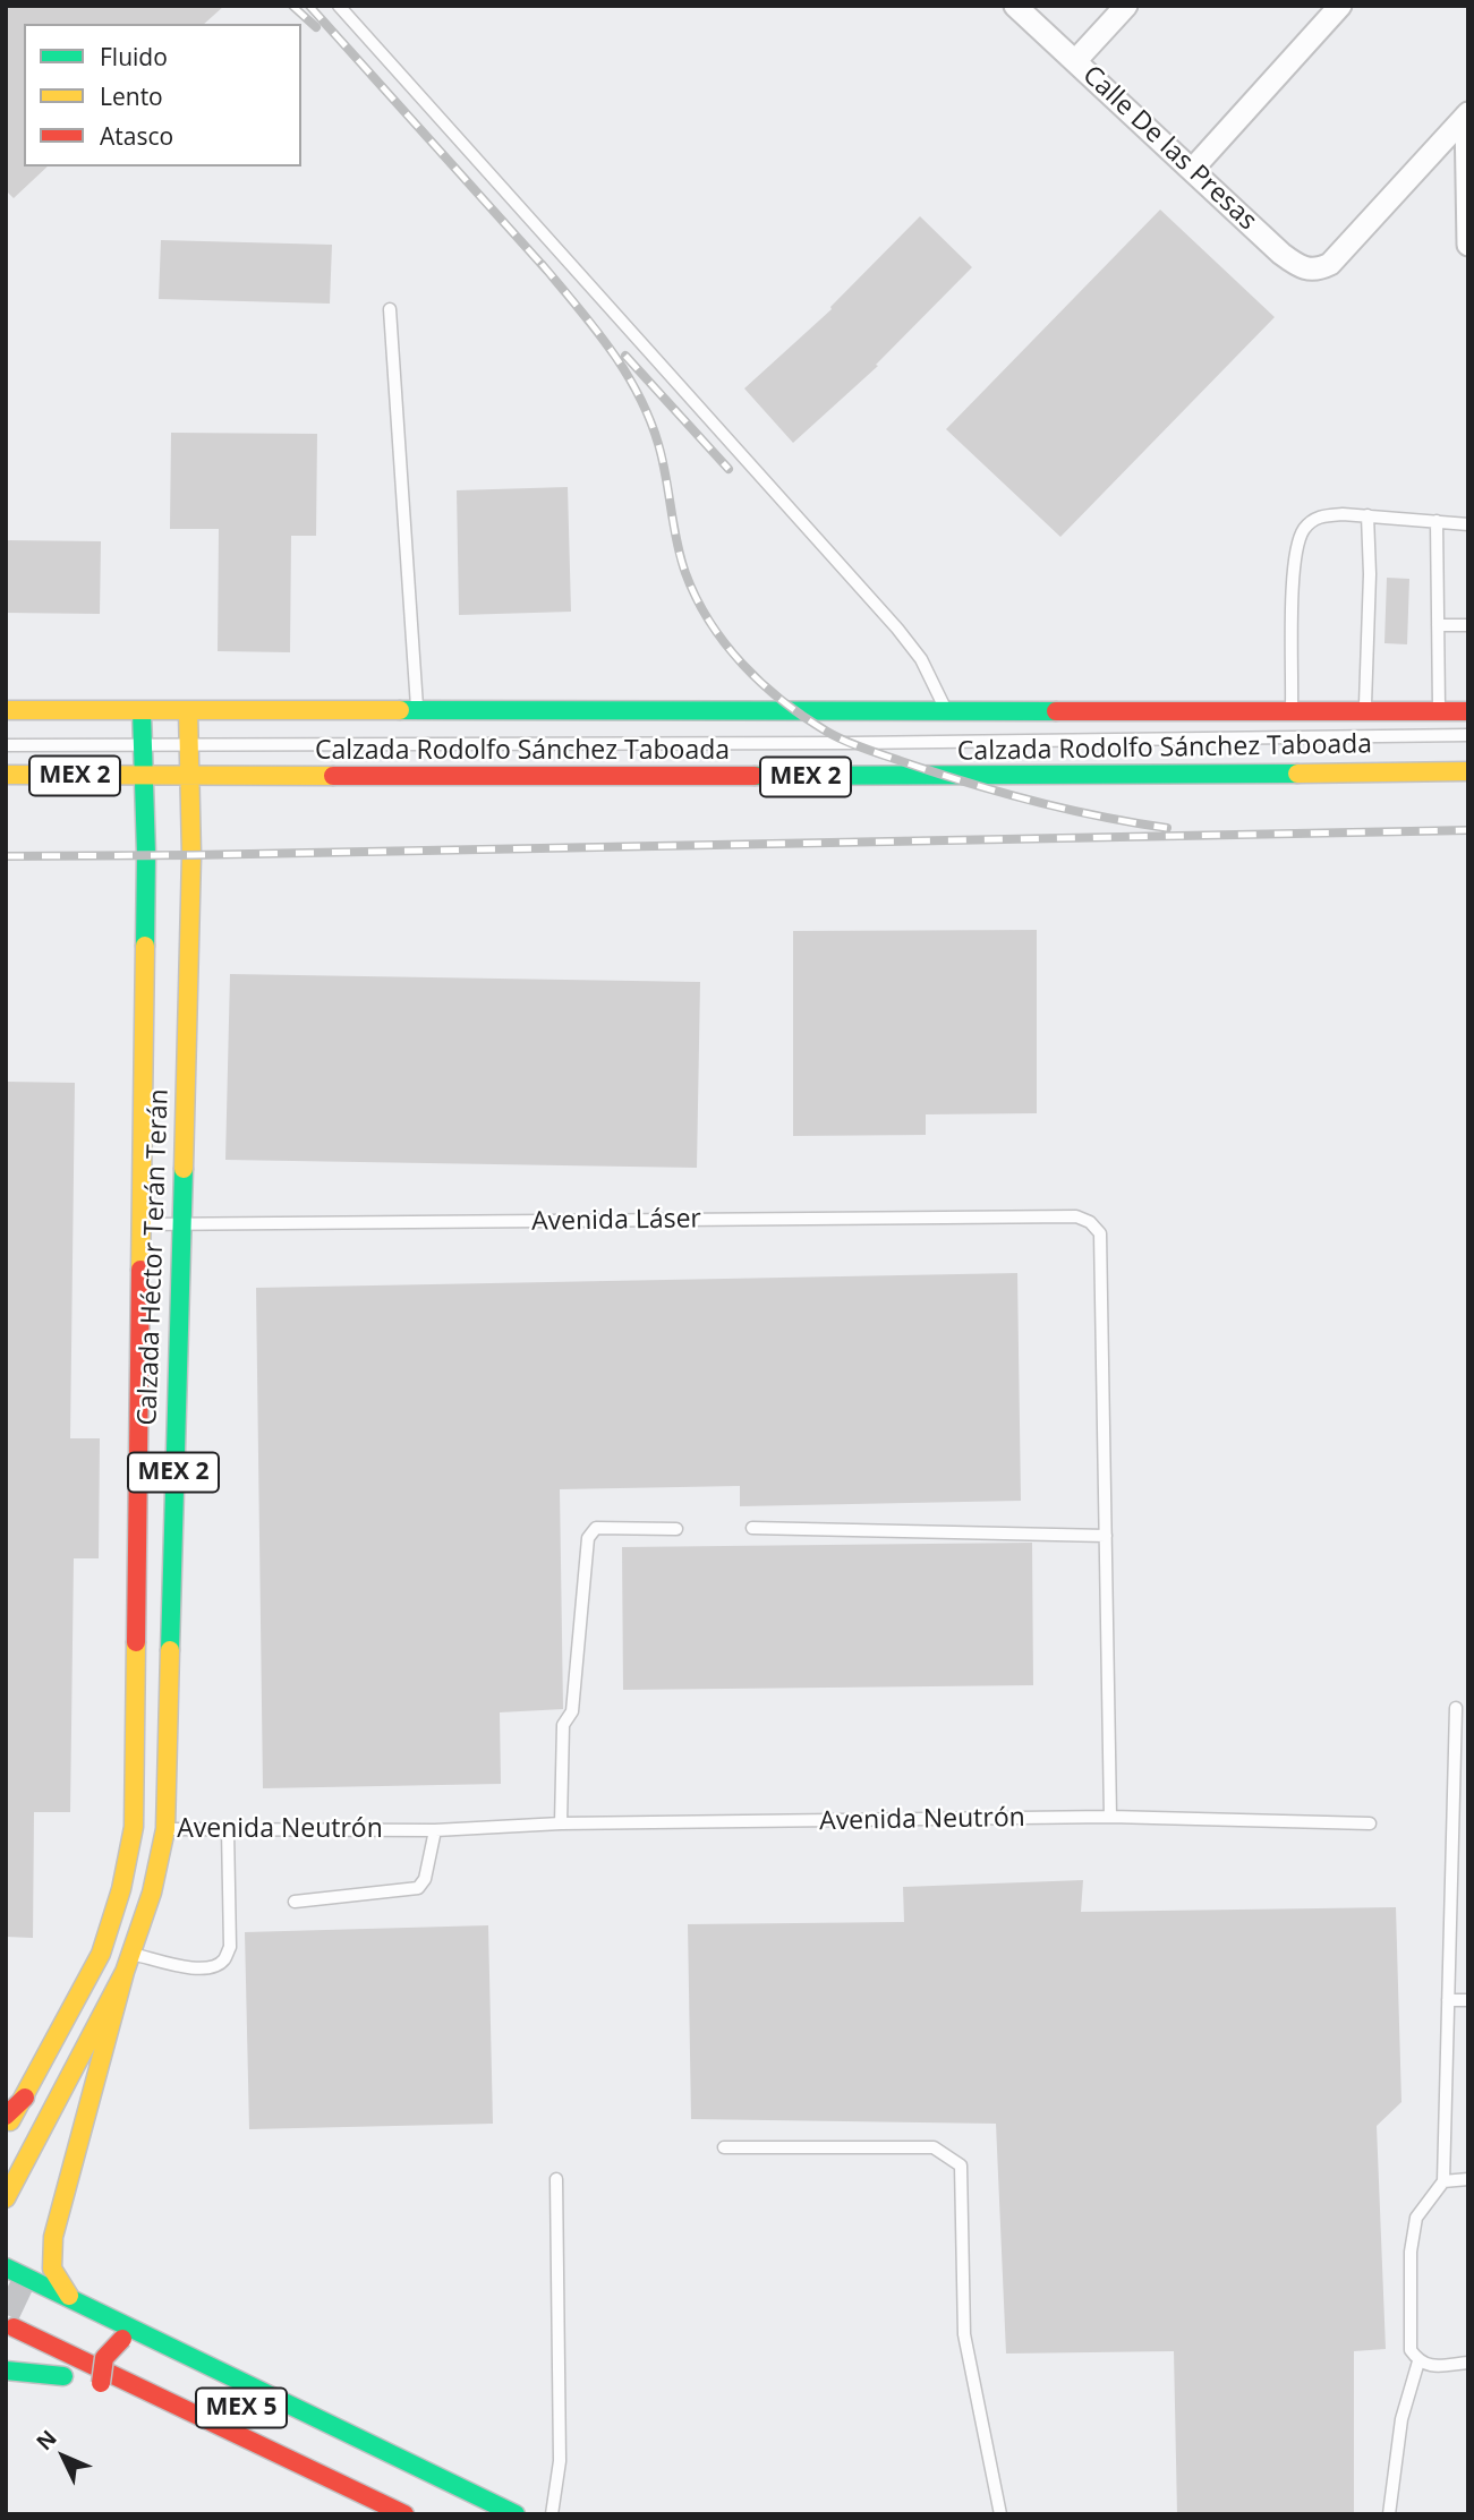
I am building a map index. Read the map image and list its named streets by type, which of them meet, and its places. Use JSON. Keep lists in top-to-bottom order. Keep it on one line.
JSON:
{"streets":{"main road":["Calzada Rodolfo Sánchez Taboada","MEX 2","Calzada Héctor Terán Terán","MEX 5"],"street":["Calle De las Presas"],"lane":["Avenida Láser","Avenida Neutrón"]},"crossings":[["Calzada Rodolfo Sánchez Taboada","Calzada Héctor Terán Terán"],["Avenida Láser","Calzada Héctor Terán Terán"],["Calzada Héctor Terán Terán","Avenida Neutrón"]],"legend":["Fluido","Lento","Atasco"],"north":"top left"}
